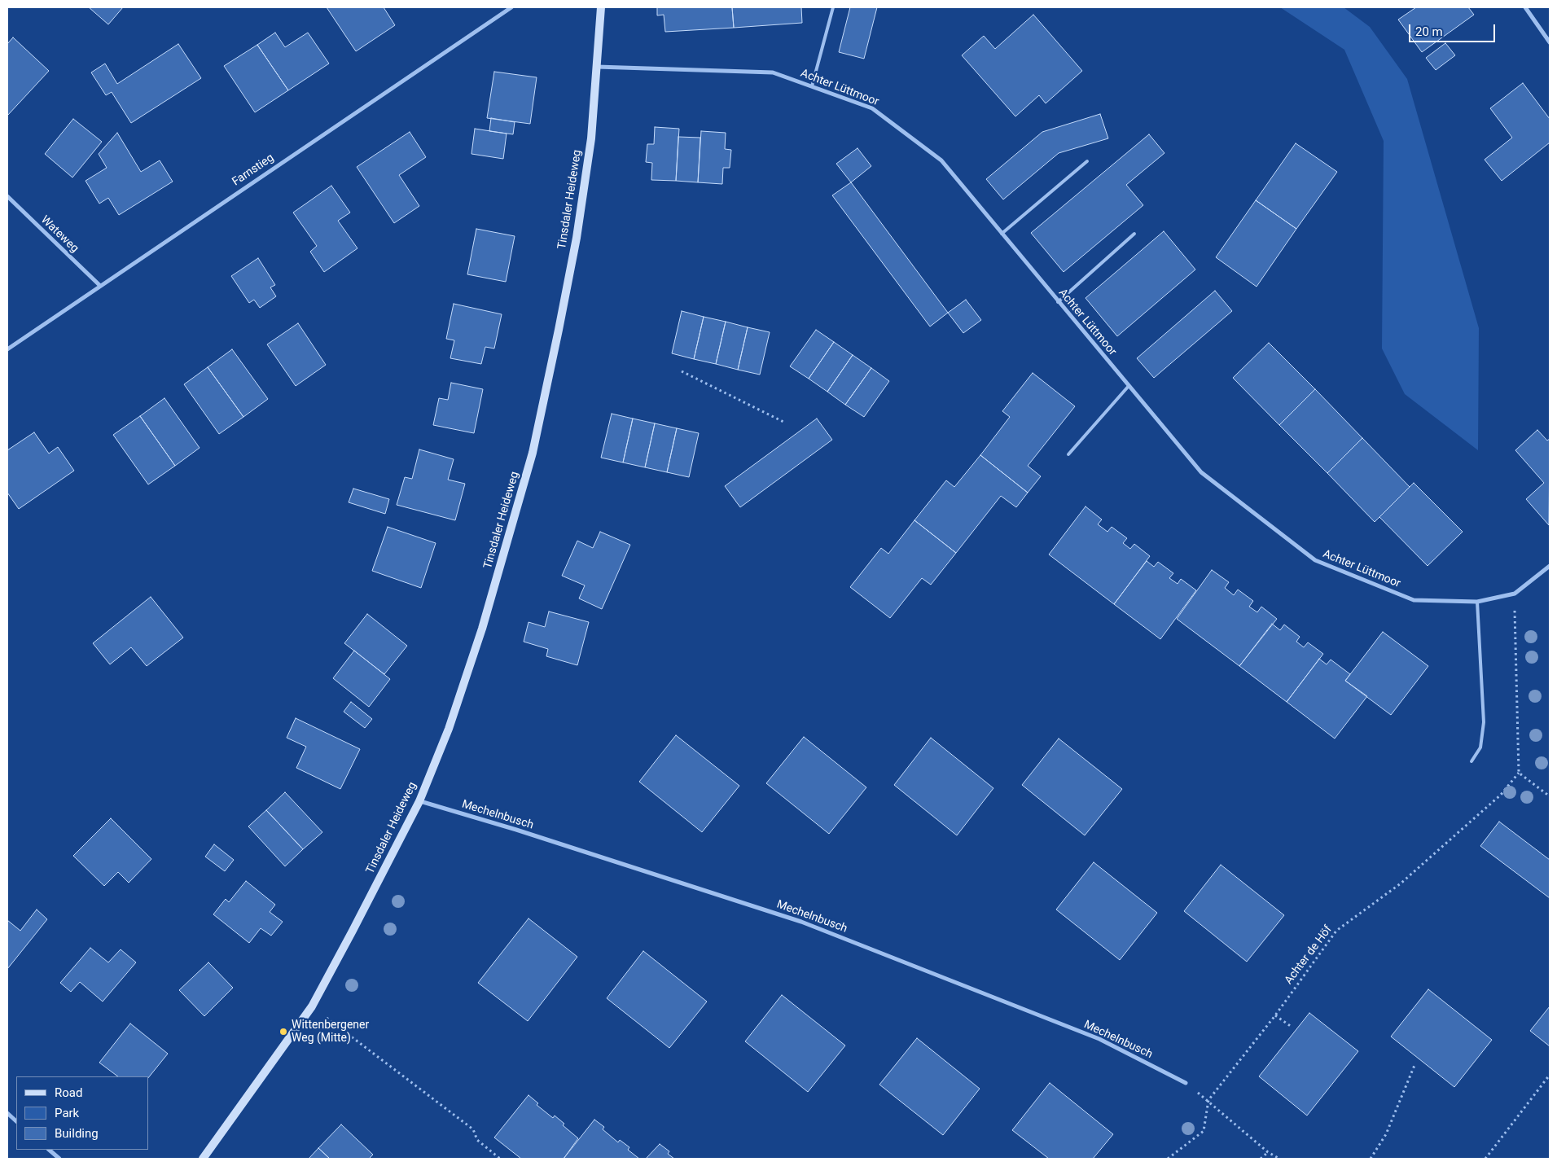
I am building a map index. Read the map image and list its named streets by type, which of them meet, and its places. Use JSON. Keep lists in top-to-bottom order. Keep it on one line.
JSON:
{"streets":{"street":["Achter Lüttmoor","Farnstieg","Tinsdaler Heideweg","Wateweg","Mechelnbusch"],"path":["Achter de Höf"]},"crossings":[["Achter Lüttmoor","Tinsdaler Heideweg"],["Farnstieg","Wateweg"],["Tinsdaler Heideweg","Mechelnbusch"]],"places":["Wittenbergener Weg (Mitte)"],"legend":["Road","Park","Building"],"scale_bar":"20 m"}
